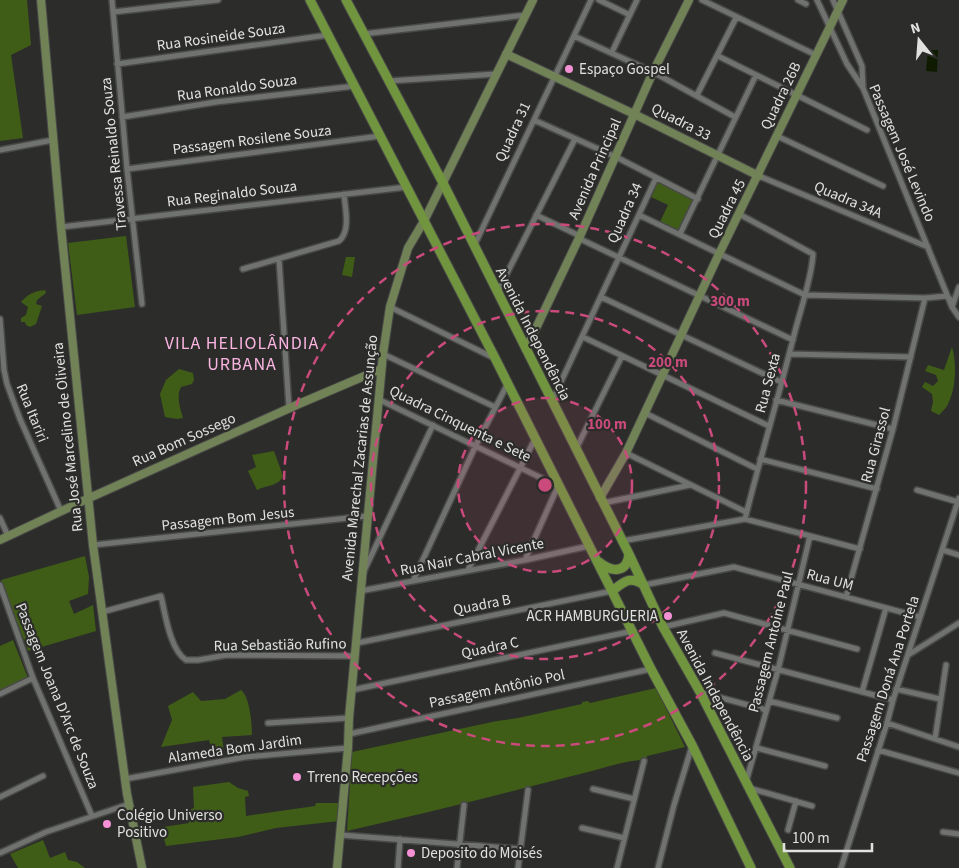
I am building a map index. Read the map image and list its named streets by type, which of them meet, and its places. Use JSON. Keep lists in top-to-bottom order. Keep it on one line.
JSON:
{"streets":{"main road":["Avenida Independência"],"street":["Rua Rosineide Souza","Rua Ronaldo Souza","Quadra 26B","Quadra 33","Quadra 31","Passagem Rosilene Souza","Passagem José Levindo","Travessa Reinaldo Souza","Avenida Principal","Rua Reginaldo Souza","Quadra 34A","Quadra 45","Quadra 34","Rua Sexta","Rua Itariri","Quadra Cinquenta e Sete","Rua José Marcelino de Oliveira","Rua Bom Sossego","Rua Girassol","Avenida Marechal Zacarias de Assunção","Passagem Bom Jesus","Rua Nair Cabral Vicente","Rua UM","Quadra B","Passagem Antoine Paul","Rua Sebastião Rufino","Quadra C","Passagem Doná Ana Portela","Passagem Antônio Pol","Passagem Joana D'Arc de Souza","Alameda Bom Jardim"]},"crossings":[["Rua Rosineide Souza","Travessa Reinaldo Souza"],["Rua Ronaldo Souza","Travessa Reinaldo Souza"],["Quadra 26B","Passagem José Levindo"],["Quadra 26B","Quadra 34A"],["Quadra 26B","Quadra 45"],["Quadra 33","Quadra 31"],["Quadra 33","Avenida Principal"],["Quadra 31","Avenida Independência"],["Passagem Rosilene Souza","Travessa Reinaldo Souza"],["Passagem José Levindo","Quadra 34A"],["Travessa Reinaldo Souza","Rua Reginaldo Souza"],["Avenida Principal","Avenida Independência"],["Rua Reginaldo Souza","Rua José Marcelino de Oliveira"],["Quadra 34A","Quadra 45"],["Quadra 45","Avenida Independência"],["Quadra 45","Rua Sexta"],["Quadra 34","Avenida Independência"],["Avenida Independência","Avenida Marechal Zacarias de Assunção"],["Avenida Independência","Rua UM"],["Avenida Independência","Passagem Antoine Paul"],["Rua Itariri","Rua Bom Sossego"],["Quadra Cinquenta e Sete","Avenida Marechal Zacarias de Assunção"],["Rua José Marcelino de Oliveira","Rua Bom Sossego"],["Rua José Marcelino de Oliveira","Passagem Bom Jesus"],["Rua José Marcelino de Oliveira","Rua Sebastião Rufino"],["Rua José Marcelino de Oliveira","Alameda Bom Jardim"],["Rua Bom Sossego","Avenida Marechal Zacarias de Assunção"],["Rua Girassol","Rua UM"],["Avenida Marechal Zacarias de Assunção","Passagem Bom Jesus"],["Avenida Marechal Zacarias de Assunção","Rua Nair Cabral Vicente"],["Avenida Marechal Zacarias de Assunção","Quadra B"],["Avenida Marechal Zacarias de Assunção","Rua Sebastião Rufino"],["Avenida Marechal Zacarias de Assunção","Quadra C"],["Avenida Marechal Zacarias de Assunção","Passagem Antônio Pol"],["Avenida Marechal Zacarias de Assunção","Alameda Bom Jardim"],["Rua UM","Passagem Antoine Paul"],["Rua UM","Passagem Doná Ana Portela"]],"districts":["VILA HELIOLÂNDIA URBANA"],"places":["Espaço Gospel","ACR HAMBURGUERIA","Trreno Recepções","Colégio Universo Positivo","Deposito do Moisés"],"scale_bar":"100 m","north":"top","rings":["300 m","200 m","100 m"]}
